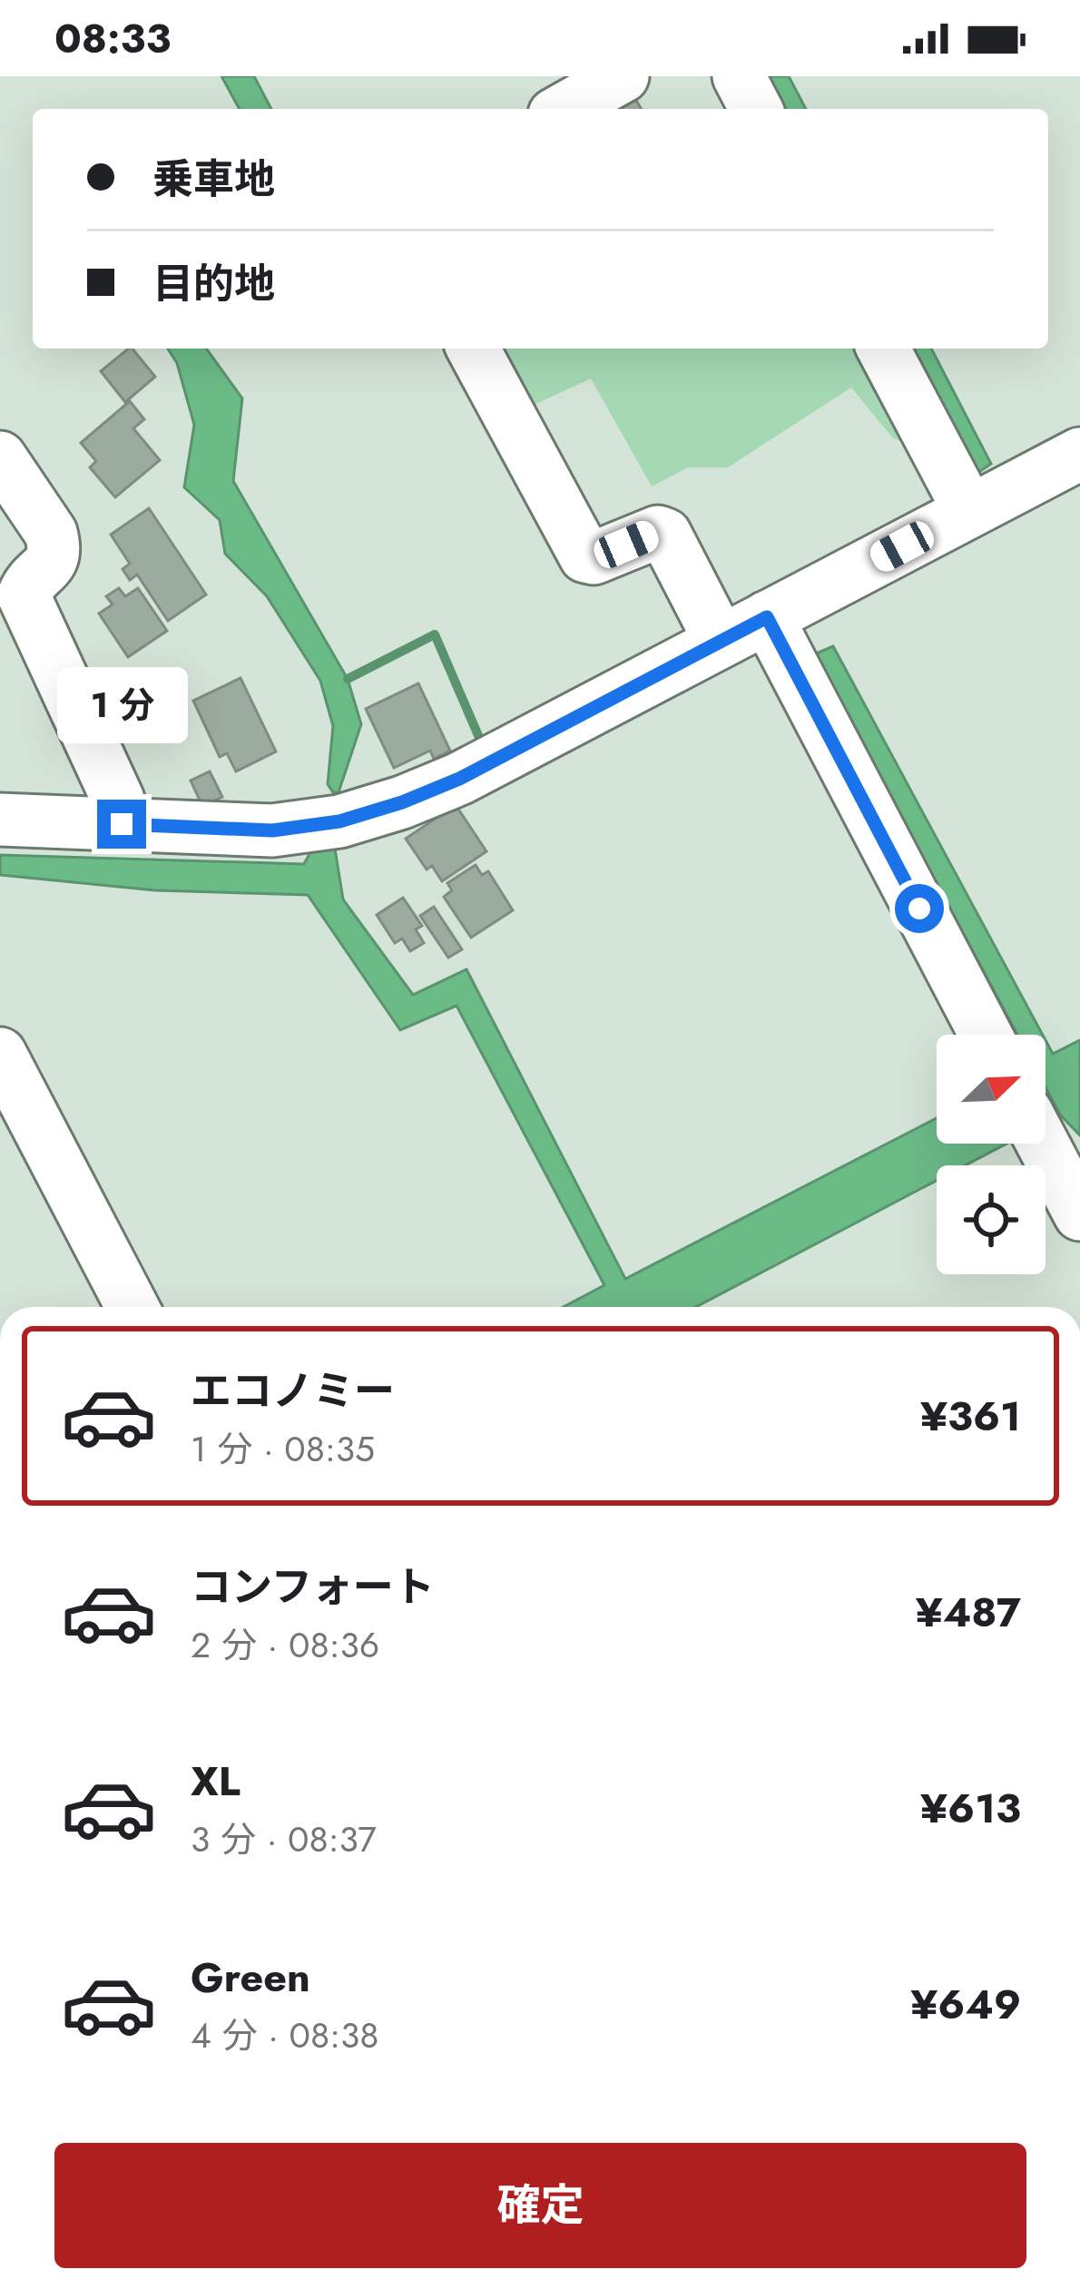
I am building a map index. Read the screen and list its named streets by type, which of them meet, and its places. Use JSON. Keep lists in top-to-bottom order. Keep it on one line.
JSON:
{"north":"top right","page":{"status":"08:33","banner":["乗車地","目的地"],"bubble":"1 分","list":[{"name":"エコノミー","note":"1 分 · 08:35","value":"¥361"},{"name":"コンフォート","note":"2 分 · 08:36","value":"¥487"},{"name":"XL","note":"3 分 · 08:37","value":"¥613"},{"name":"Green","note":"4 分 · 08:38","value":"¥649"}],"buttons":"確定"}}
